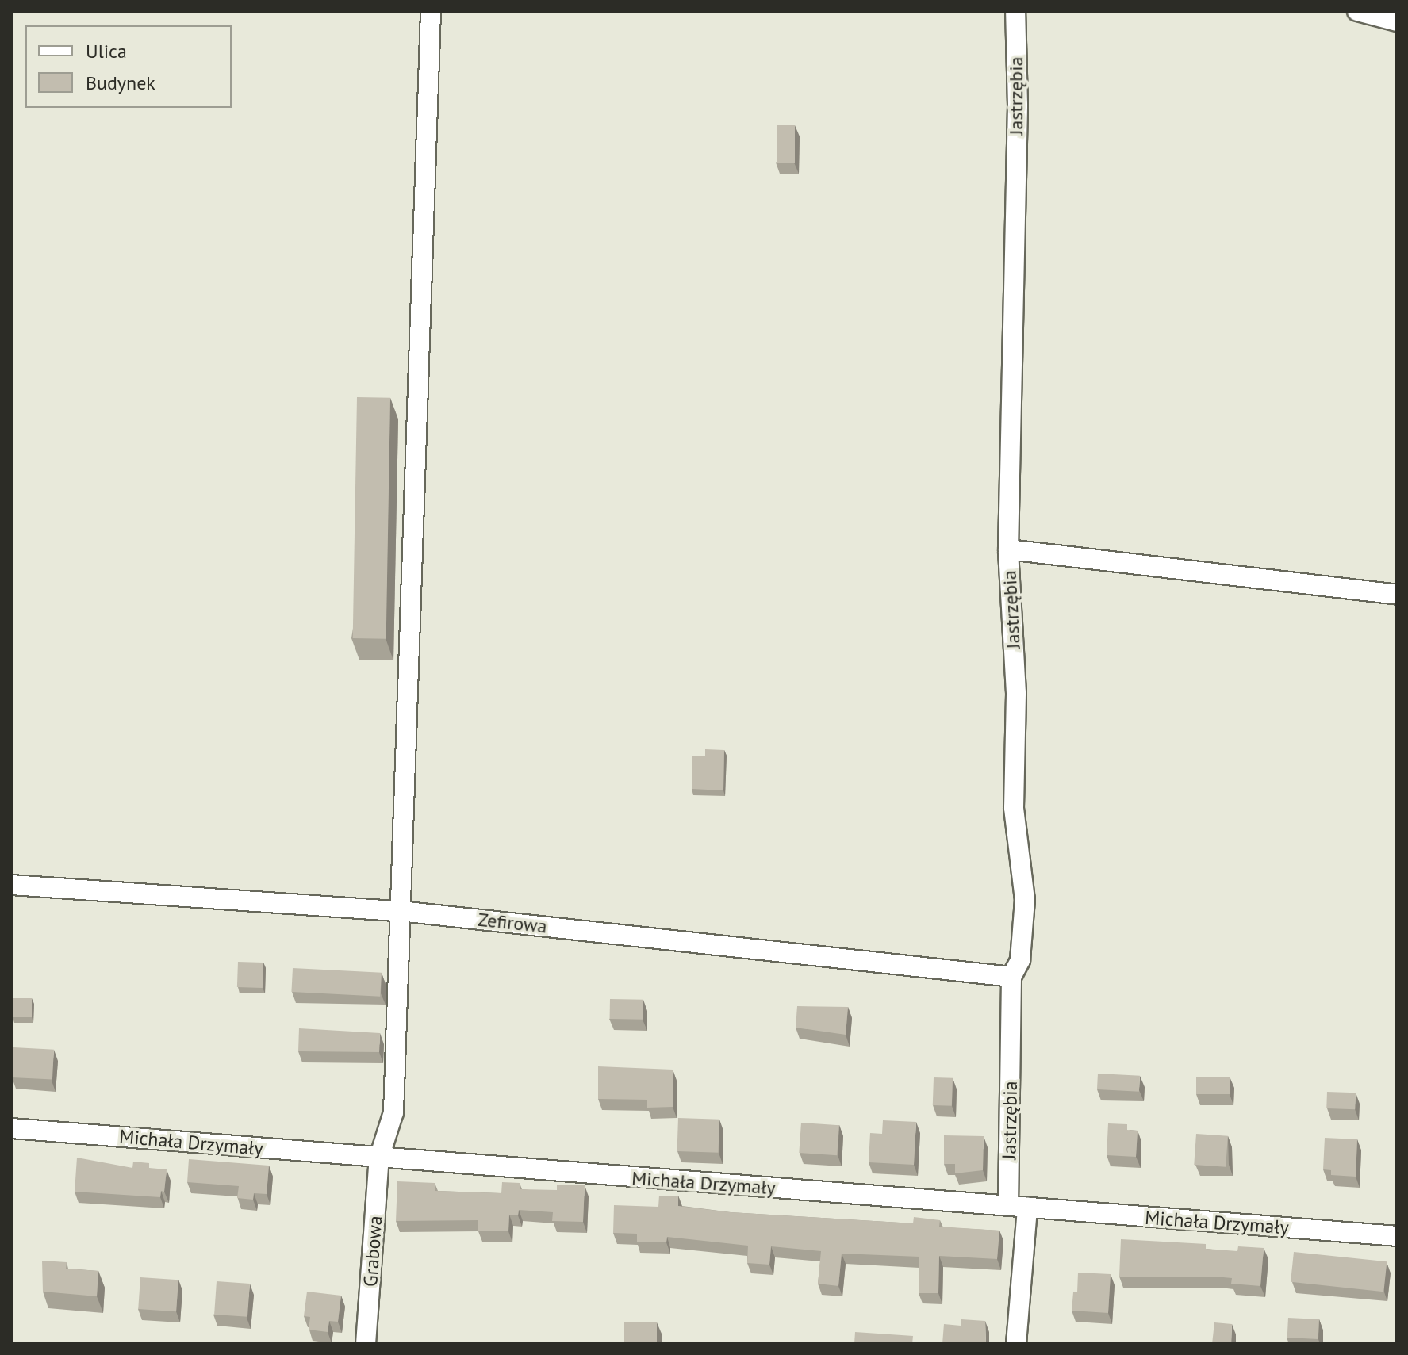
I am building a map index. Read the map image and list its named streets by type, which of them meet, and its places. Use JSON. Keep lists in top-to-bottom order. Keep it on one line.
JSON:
{"streets":{"street":["Jastrzębia","Zefirowa","Michała Drzymały","Grabowa"]},"crossings":[["Jastrzębia","Zefirowa"],["Jastrzębia","Michała Drzymały"],["Zefirowa","Grabowa"],["Michała Drzymały","Grabowa"]],"legend":["Ulica","Budynek"]}
